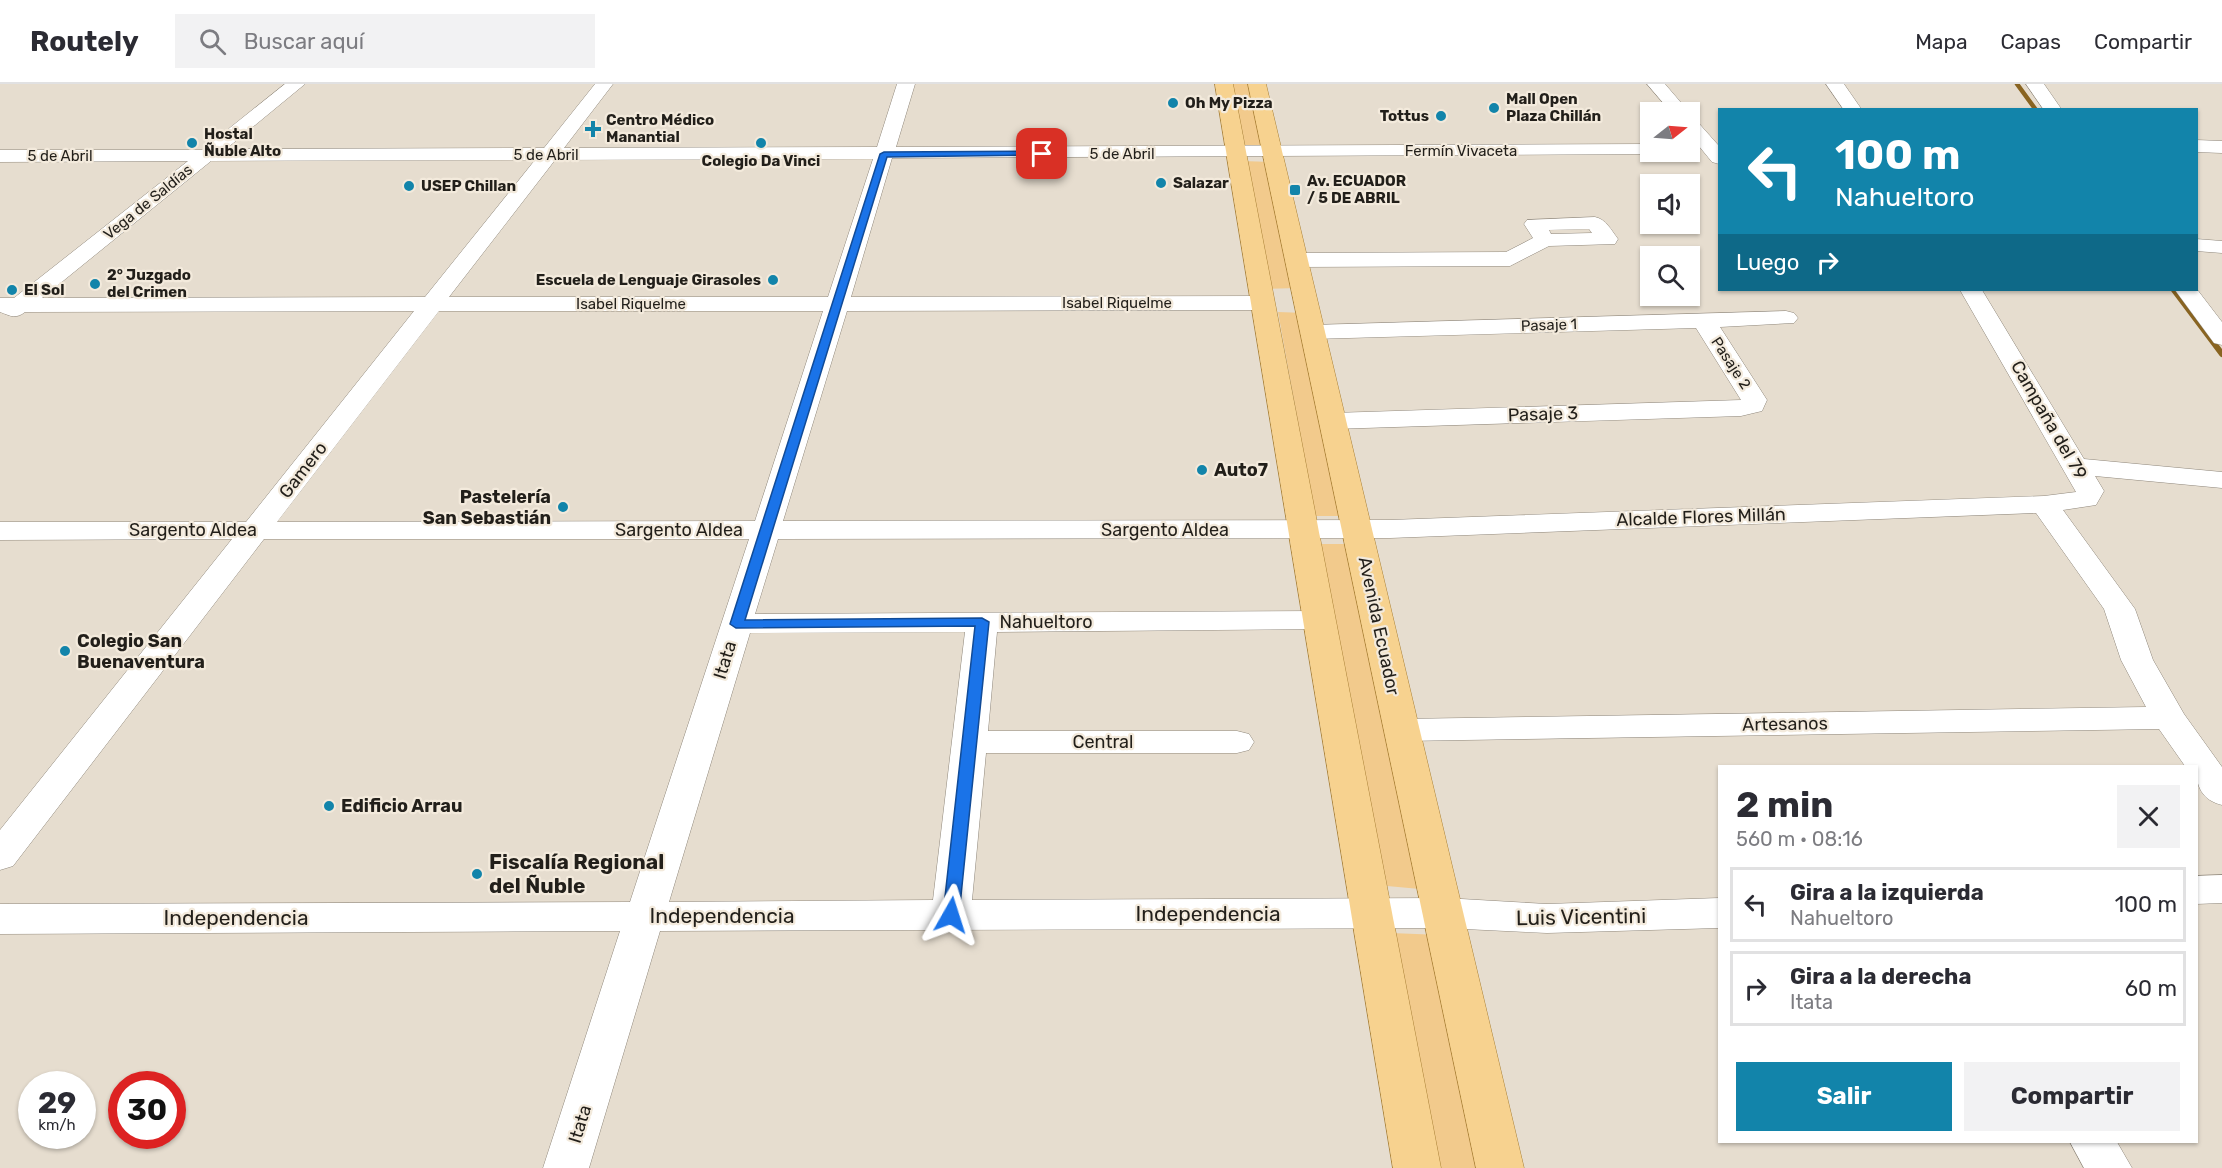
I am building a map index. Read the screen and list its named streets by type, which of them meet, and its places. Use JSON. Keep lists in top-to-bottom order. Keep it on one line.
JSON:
{"streets":{"main road":["Avenida Ecuador"],"street":["Fermín Vivaceta","5 de Abril","Vega de Saldías","Isabel Riquelme","Pasaje 1","Pasaje 2","Pasaje 3","Campaña del 79","Gamero","Alcalde Flores Millán","Sargento Aldea","Nahueltoro","Itata","Artesanos","Central","Independencia","Luis Vicentini"]},"crossings":[["Fermín Vivaceta","5 de Abril"],["Fermín Vivaceta","Avenida Ecuador"],["5 de Abril","Vega de Saldías"],["5 de Abril","Gamero"],["5 de Abril","Avenida Ecuador"],["5 de Abril","Itata"],["Vega de Saldías","Isabel Riquelme"],["Isabel Riquelme","Gamero"],["Isabel Riquelme","Itata"],["Pasaje 1","Pasaje 2"],["Pasaje 1","Avenida Ecuador"],["Pasaje 2","Pasaje 3"],["Pasaje 3","Avenida Ecuador"],["Campaña del 79","Alcalde Flores Millán"],["Gamero","Sargento Aldea"],["Alcalde Flores Millán","Sargento Aldea"],["Alcalde Flores Millán","Avenida Ecuador"],["Sargento Aldea","Avenida Ecuador"],["Sargento Aldea","Itata"],["Nahueltoro","Itata"],["Avenida Ecuador","Artesanos"],["Avenida Ecuador","Independencia"],["Avenida Ecuador","Luis Vicentini"],["Itata","Independencia"],["Independencia","Luis Vicentini"]],"places":{"other":["Oh My Pizza","Mall Open Plaza Chillán","Tottus","Hostal Ñuble Alto","Colegio Da Vinci","Salazar","USEP Chillan","Escuela de Lenguaje Girasoles","2° Juzgado del Crimen","El Sol","Auto7","Pastelería San Sebastián","Colegio San Buenaventura","Edificio Arrau","Fiscalía Regional del Ñuble"],"health":["Centro Médico Manantial"],"transit":["Av. ECUADOR / 5 DE ABRIL"]},"north":"right","page":{"header":"Routely","search":"Buscar aquí","nav":["Mapa","Capas","Compartir"],"turn":["100 m","Nahueltoro"],"then":"Luego","heading":["2 min","560 m · 08:16"],"list":[{"name":"Gira a la izquierda","note":"Nahueltoro","value":"100 m"},{"name":"Gira a la derecha","note":"Itata","value":"60 m"}],"buttons":["Salir","Compartir"],"speed":"29 km/h","limit":"30"}}
